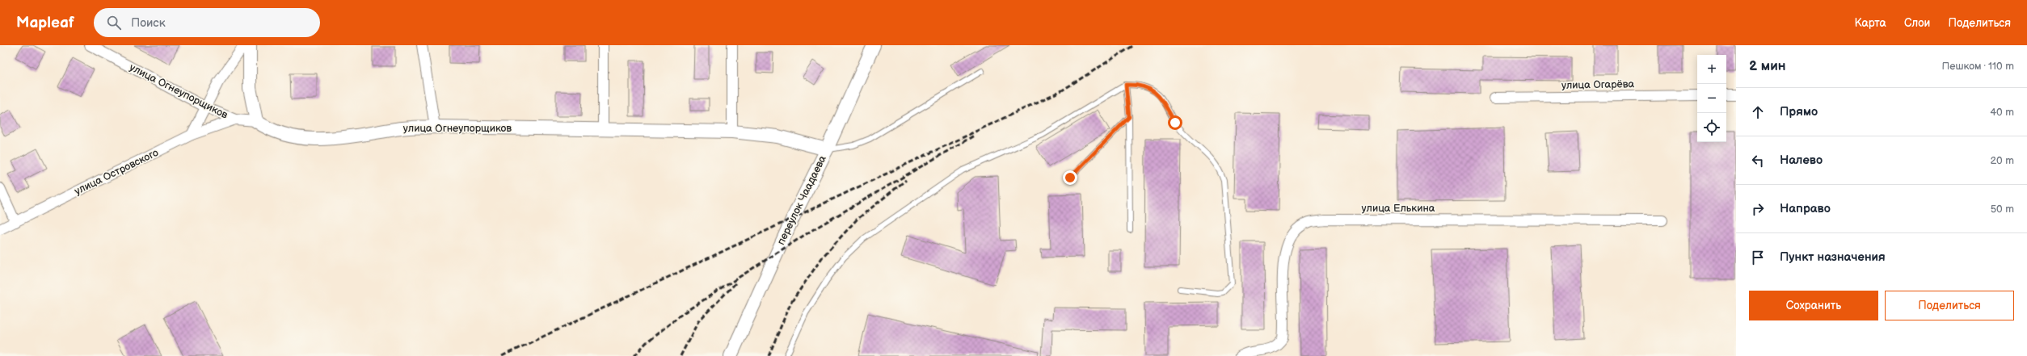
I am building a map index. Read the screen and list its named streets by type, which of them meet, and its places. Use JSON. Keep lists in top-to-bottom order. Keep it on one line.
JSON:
{"streets":{"street":["улица Огарёва","улица Огнеупорщиков","улица Островского","переулок Чаадаева","улица Елькина"]},"crossings":[["улица Огнеупорщиков","улица Островского"],["улица Огнеупорщиков","переулок Чаадаева"]],"page":{"header":"Mapleaf","search":"Поиск","nav":["Карта","Слои","Поделиться"],"heading":["2 мин","Пешком · 110 m"],"map_buttons":["+","−"],"list":[["Прямо","40 m"],["Налево","20 m"],["Направо","50 m"],"Пункт назначения"],"buttons":["Сохранить","Поделиться"]}}
